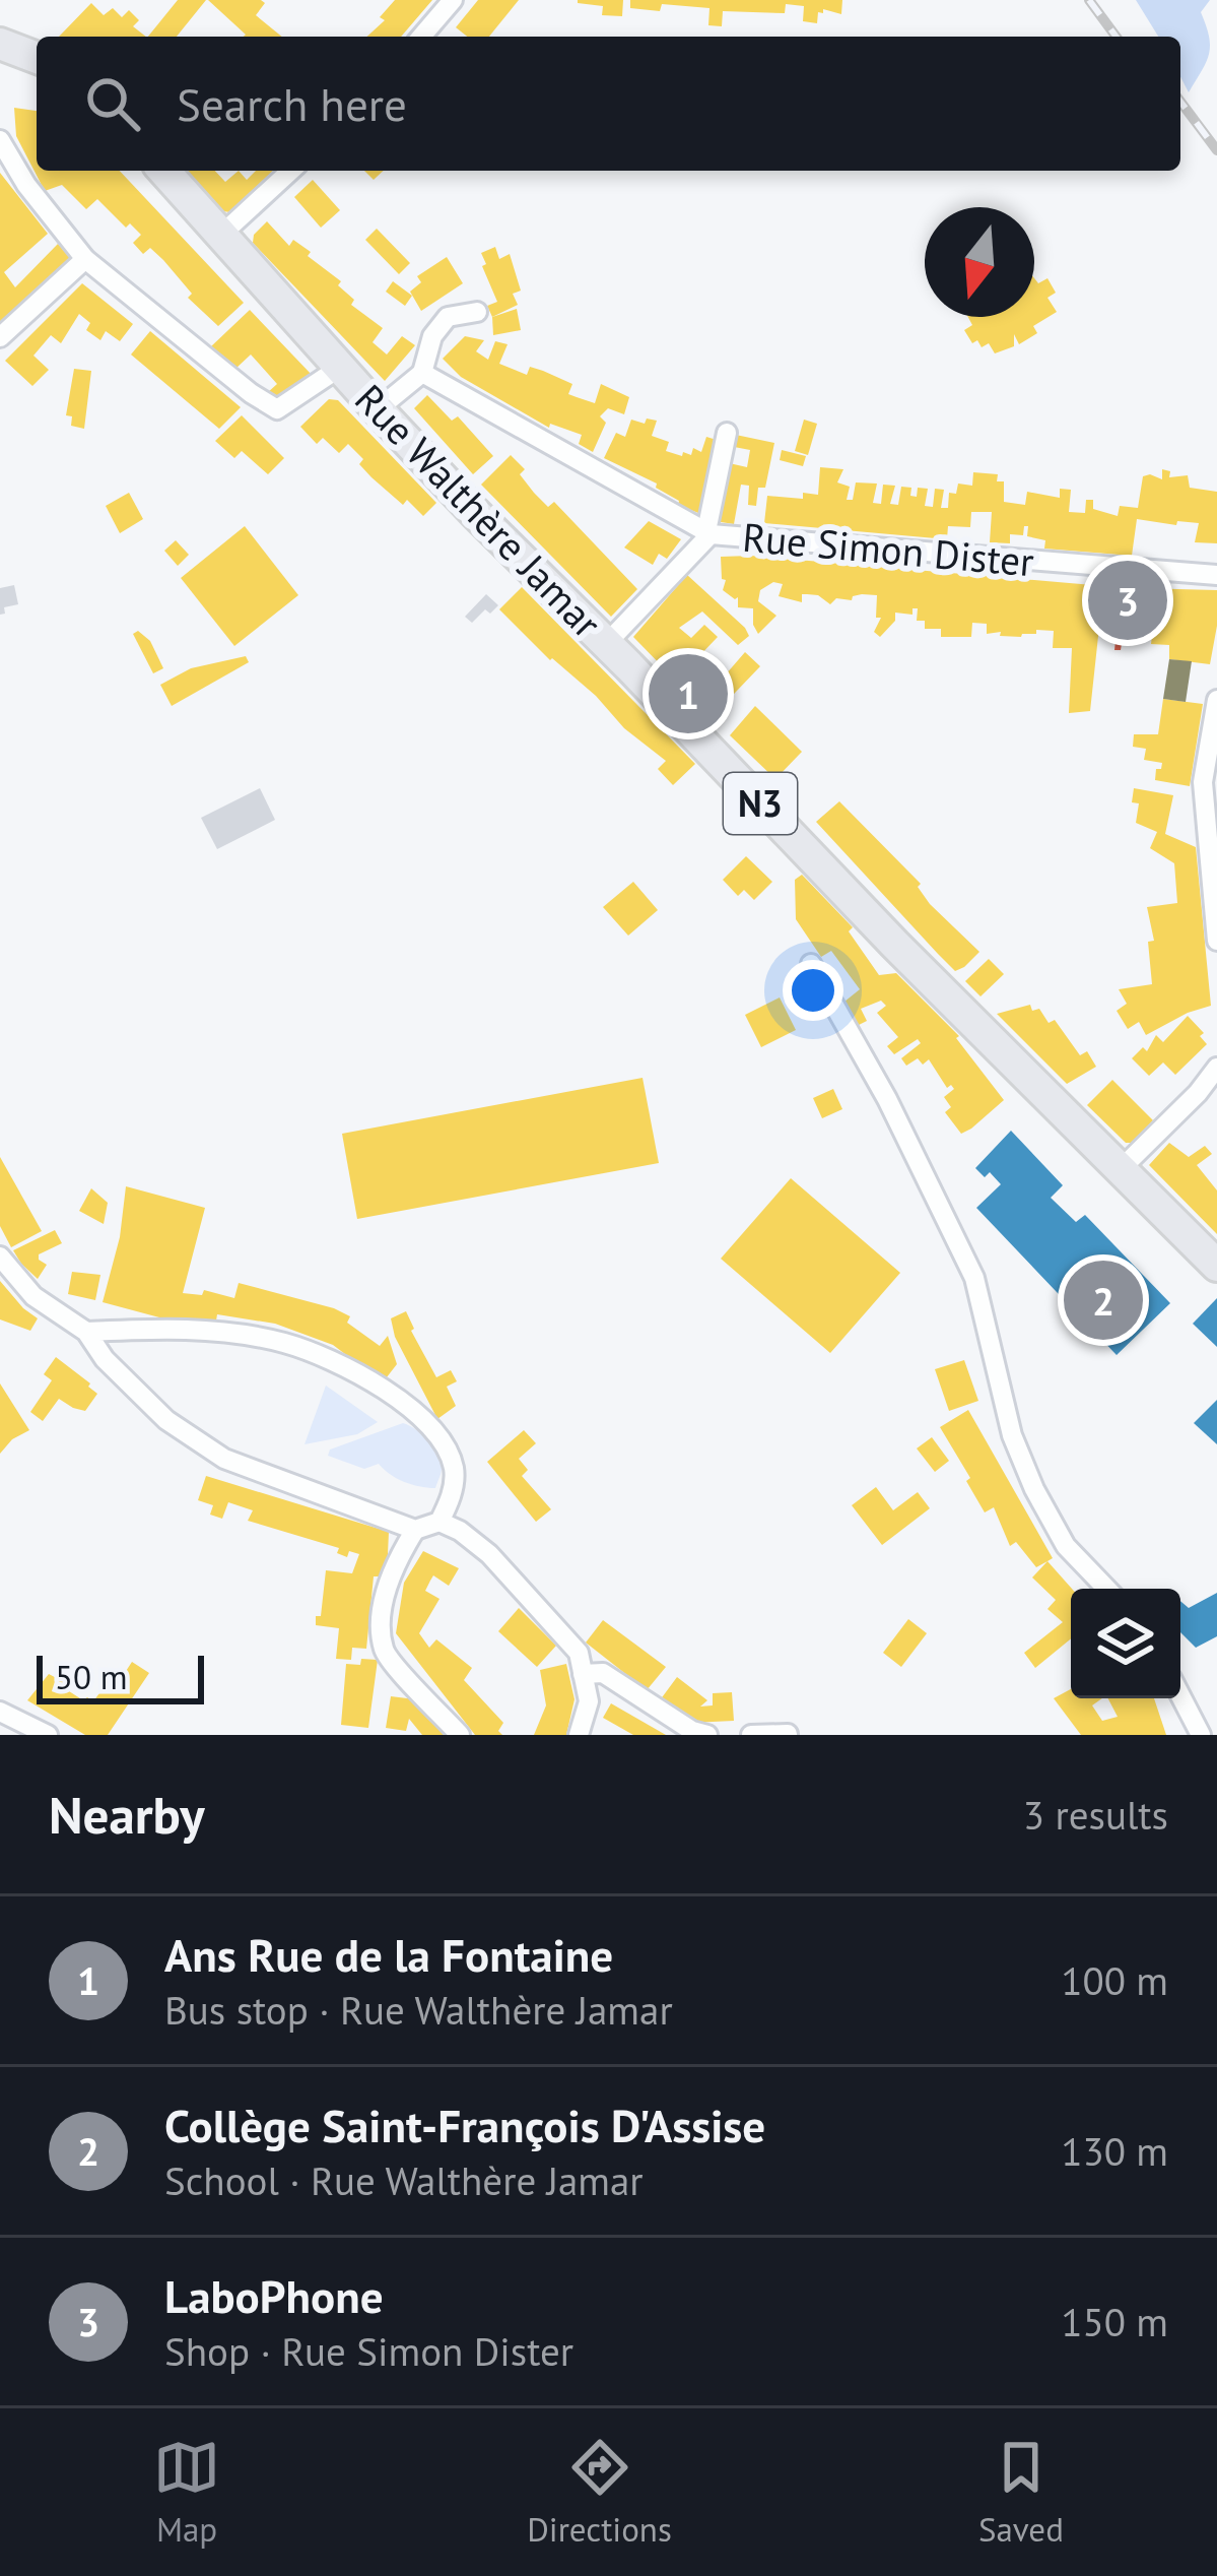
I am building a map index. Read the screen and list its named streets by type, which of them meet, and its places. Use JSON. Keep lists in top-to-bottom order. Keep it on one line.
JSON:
{"streets":{"main road":["Rue Walthère Jamar","N3"],"street":["Rue Simon Dister"]},"scale_bar":"50 m","north":"bottom","page":{"search":"Search here","pins":["3","1","2"],"scale":"50 m","heading":["Nearby","3 results"],"list":[{"mark":"1","name":"Ans Rue de la Fontaine","note":"Bus stop · Rue Walthère Jamar","value":"100 m"},{"mark":"2","name":"Collège Saint-François D'Assise","note":"School · Rue Walthère Jamar","value":"130 m"},{"mark":"3","name":"LaboPhone","note":"Shop · Rue Simon Dister","value":"150 m"}],"nav":["Map","Directions","Saved"]}}
